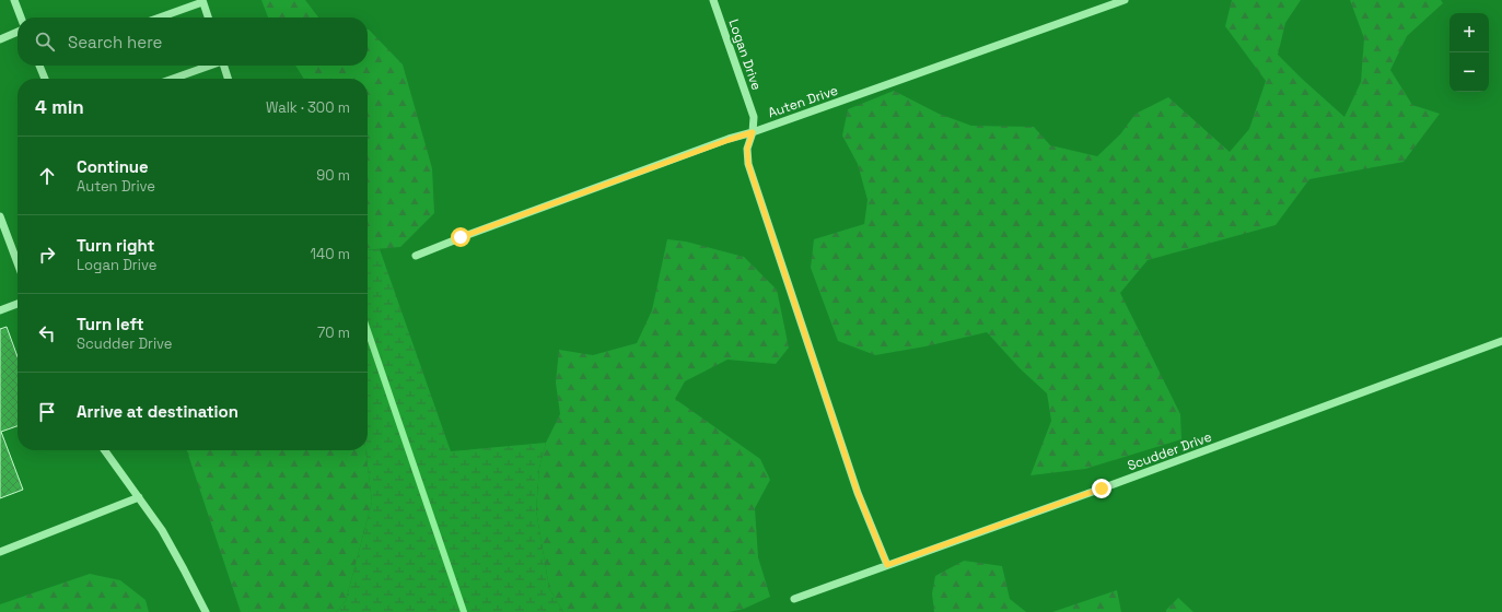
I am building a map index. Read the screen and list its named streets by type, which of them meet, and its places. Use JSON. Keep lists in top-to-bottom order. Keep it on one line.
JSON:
{"streets":{"street":["Logan Drive","Auten Drive","Scudder Drive"]},"crossings":[["Logan Drive","Auten Drive"],["Logan Drive","Scudder Drive"]],"page":{"map_buttons":["+","−"],"search":"Search here","heading":["4 min","Walk · 300 m"],"list":[["Continue","Auten Drive","90 m"],["Turn right","Logan Drive","140 m"],["Turn left","Scudder Drive","70 m"],"Arrive at destination"]}}
